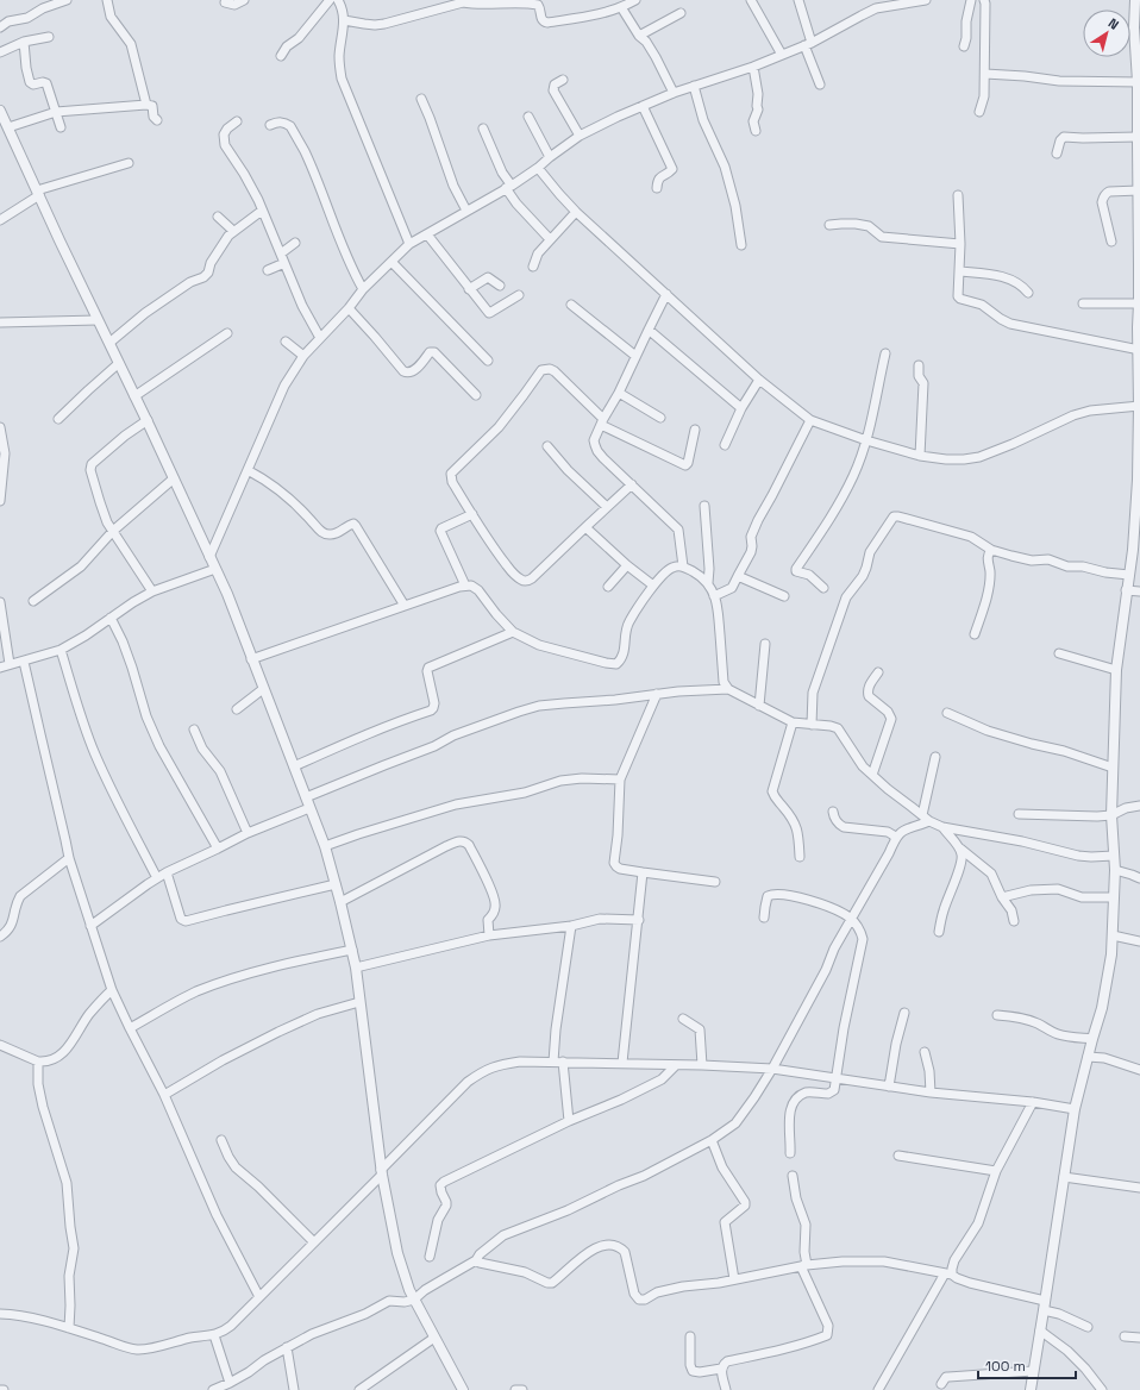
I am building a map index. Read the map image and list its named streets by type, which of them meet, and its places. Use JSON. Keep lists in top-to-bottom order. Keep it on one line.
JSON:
{"scale_bar":"100 m","north":"top right"}
